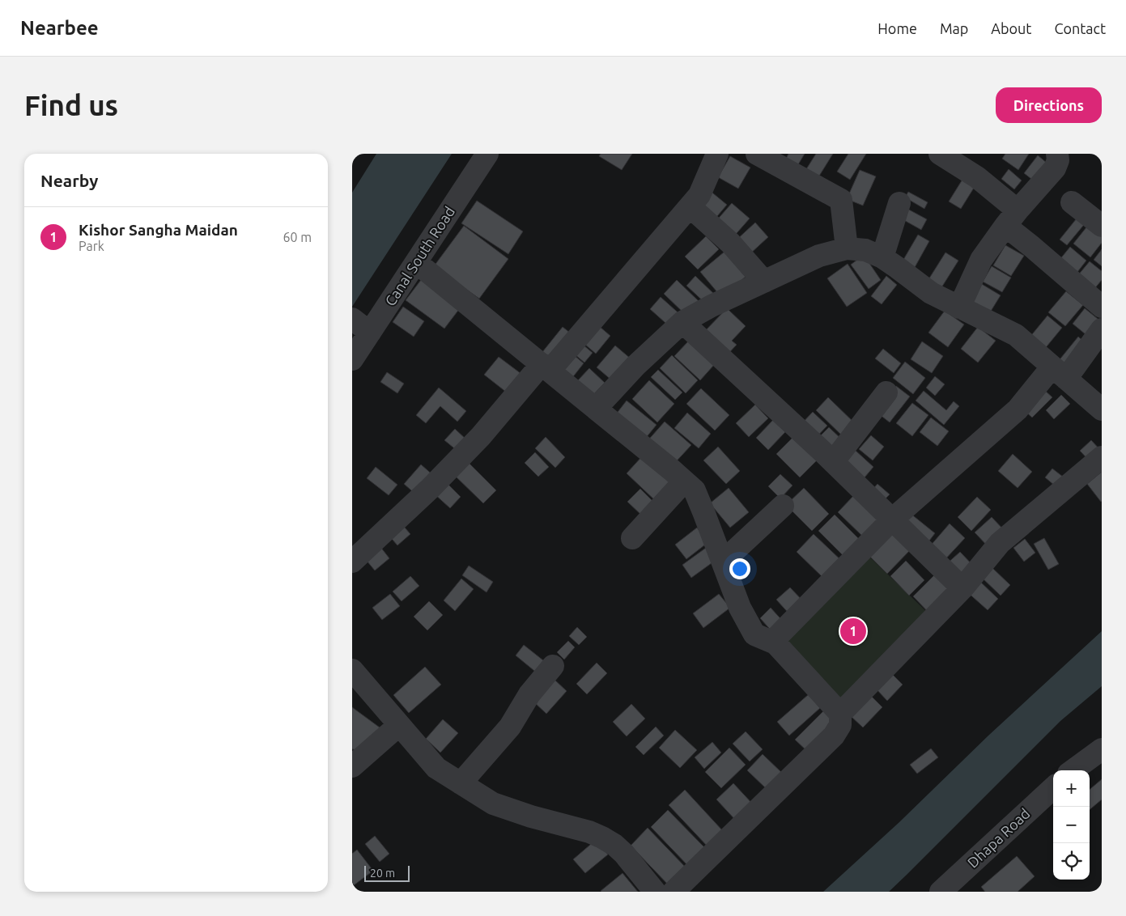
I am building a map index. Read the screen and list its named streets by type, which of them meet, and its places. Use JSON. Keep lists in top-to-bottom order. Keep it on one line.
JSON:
{"streets":{"street":["Canal South Road","Dhapa Road"]},"scale_bar":"20 m","page":{"header":"Nearbee","nav":["Home","Map","About","Contact"],"buttons":"Directions","title":"Find us","heading":"Nearby","list":[{"mark":"1","name":"Kishor Sangha Maidan","note":"Park","value":"60 m"}],"pins":"1","map_buttons":["+","−"],"scale":"20 m"}}
